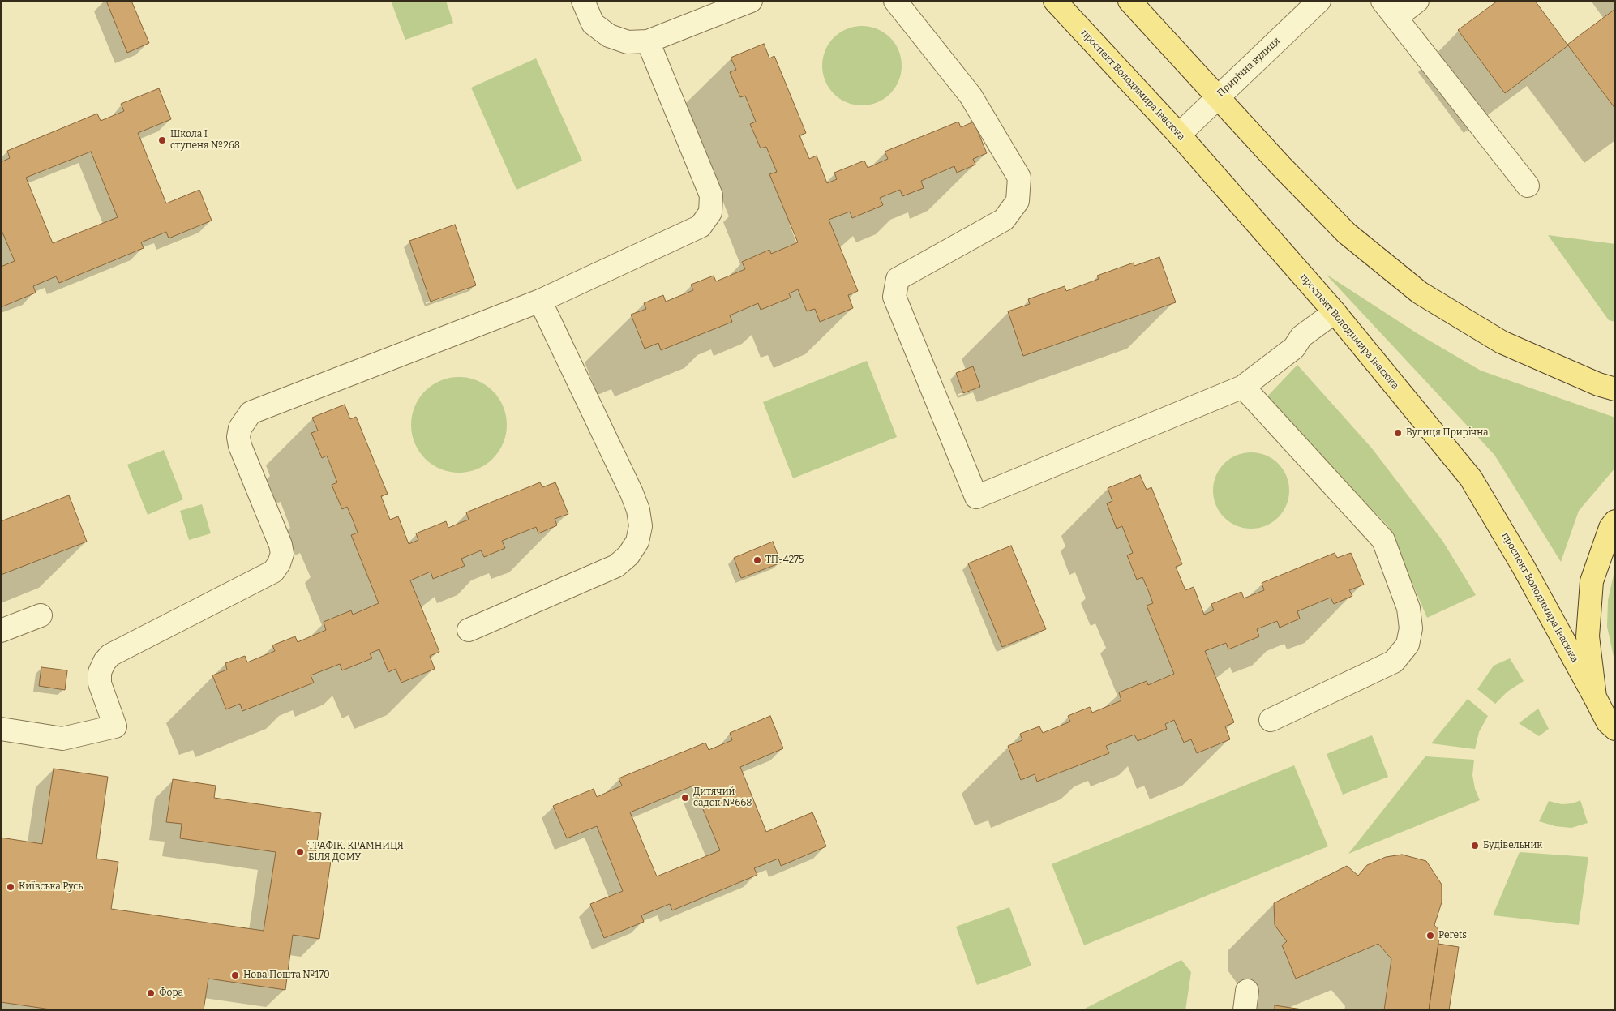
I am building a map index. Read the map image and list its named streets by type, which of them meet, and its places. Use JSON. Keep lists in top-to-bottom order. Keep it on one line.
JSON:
{"streets":{"main road":["проспект Володимира Івасюка"],"street":["Прирічна вулиця"]},"crossings":[["Прирічна вулиця","проспект Володимира Івасюка"]],"places":["Школа І ступеня №268","Вулиця Прирічна","ТП-4275","Дитячий садок №668","Будівельник","ТРАФІК. КРАМНИЦЯ БІЛЯ ДОМУ","Київська Русь","Perets","Нова Пошта №170","Фора"]}
